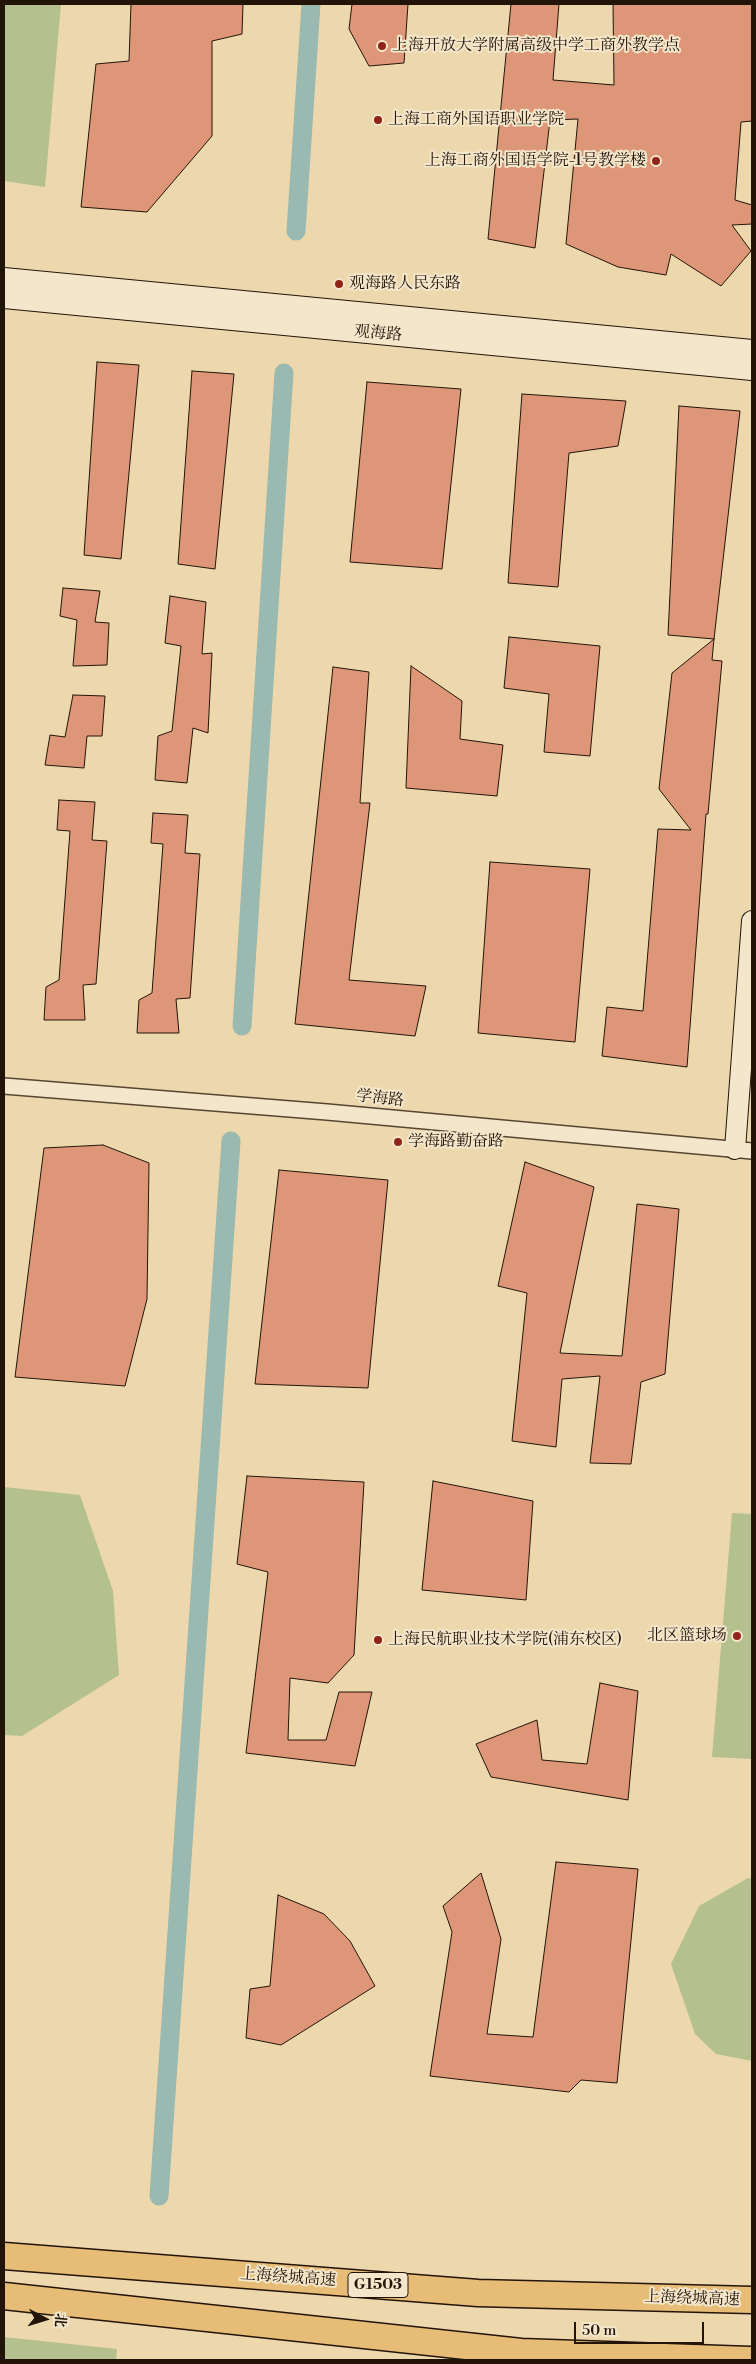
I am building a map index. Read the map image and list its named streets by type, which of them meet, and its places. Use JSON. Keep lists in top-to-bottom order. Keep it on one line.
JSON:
{"streets":{"highway":["上海绕城高速","G1503"],"main road":["观海路"],"street":["学海路"]},"places":["上海开放大学附属高级中学工商外教学点","上海工商外国语职业学院","上海工商外国语学院-1号教学楼","观海路人民东路","学海路勤奋路","北区篮球场","上海民航职业技术学院(浦东校区)"],"scale_bar":"50 m","north":"right"}
